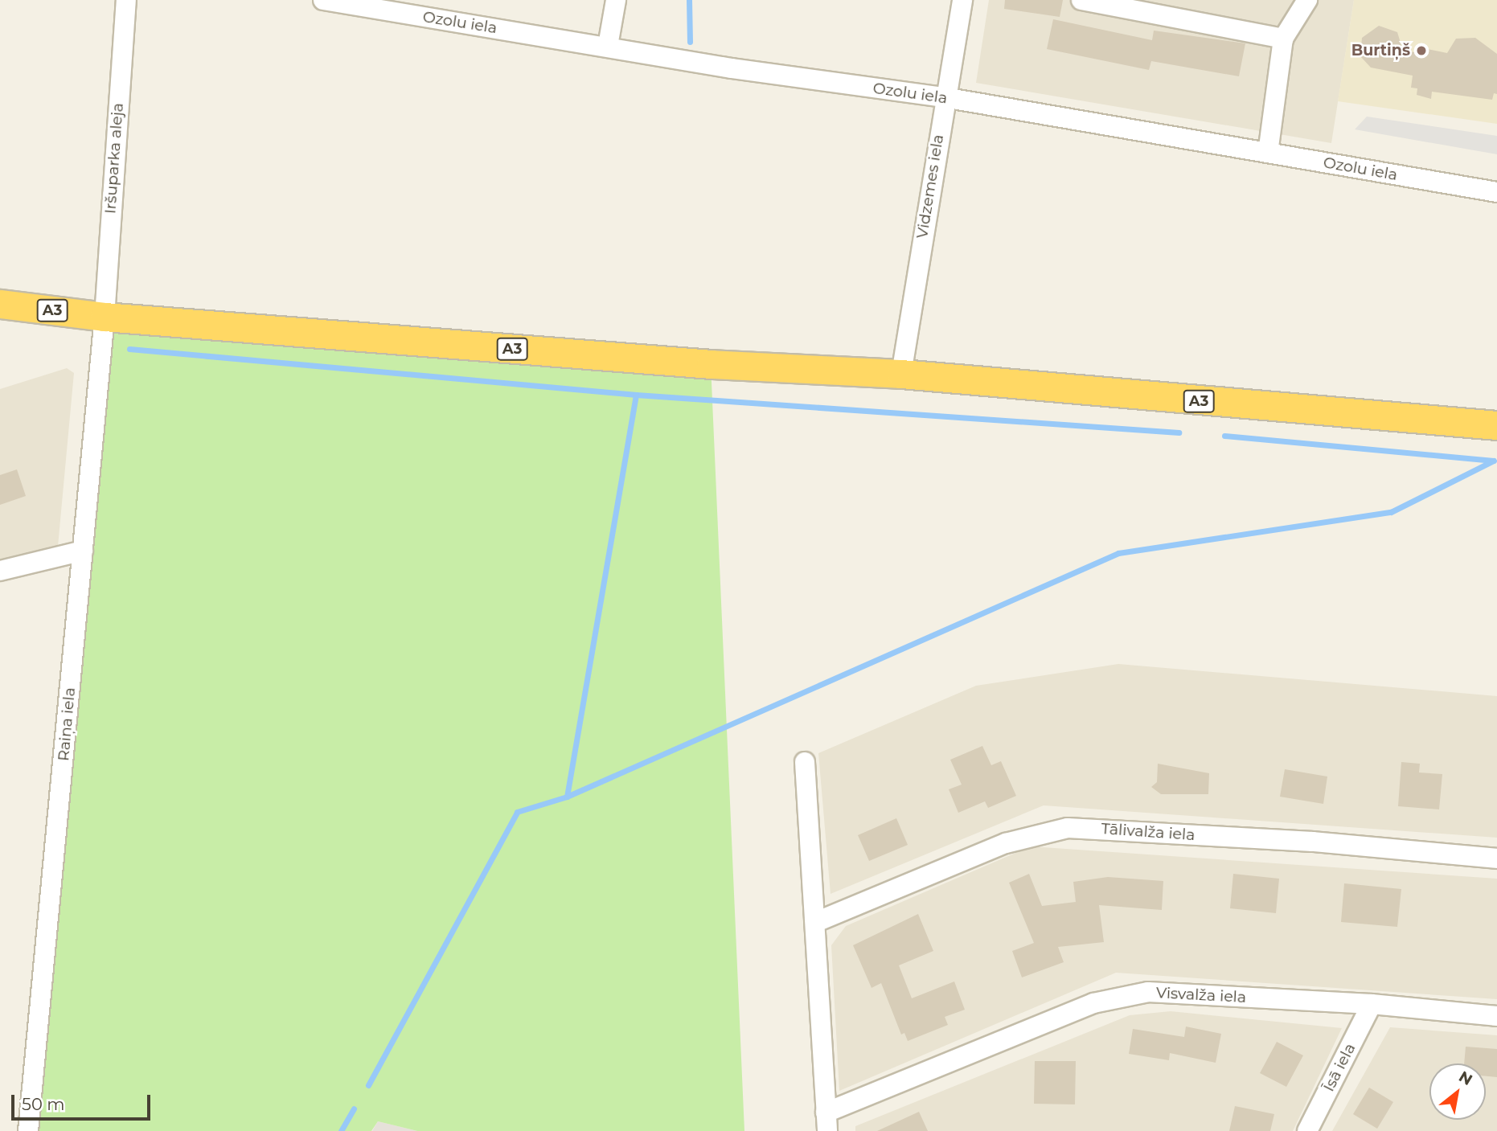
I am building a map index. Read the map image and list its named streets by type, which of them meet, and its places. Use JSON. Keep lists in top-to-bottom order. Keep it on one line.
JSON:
{"streets":{"highway":["A3"],"street":["Ozolu iela","Iršuparka aleja","Vidzemes iela","Raiņa iela","Tālivalža iela","Visvalža iela","Īsā iela"]},"crossings":[["Ozolu iela","Vidzemes iela"],["Iršuparka aleja","A3"],["Iršuparka aleja","Raiņa iela"],["Vidzemes iela","A3"],["A3","Raiņa iela"],["Tālivalža iela","Visvalža iela"],["Visvalža iela","Īsā iela"]],"places":["Burtiņš"],"scale_bar":"50 m","north":"top right"}
